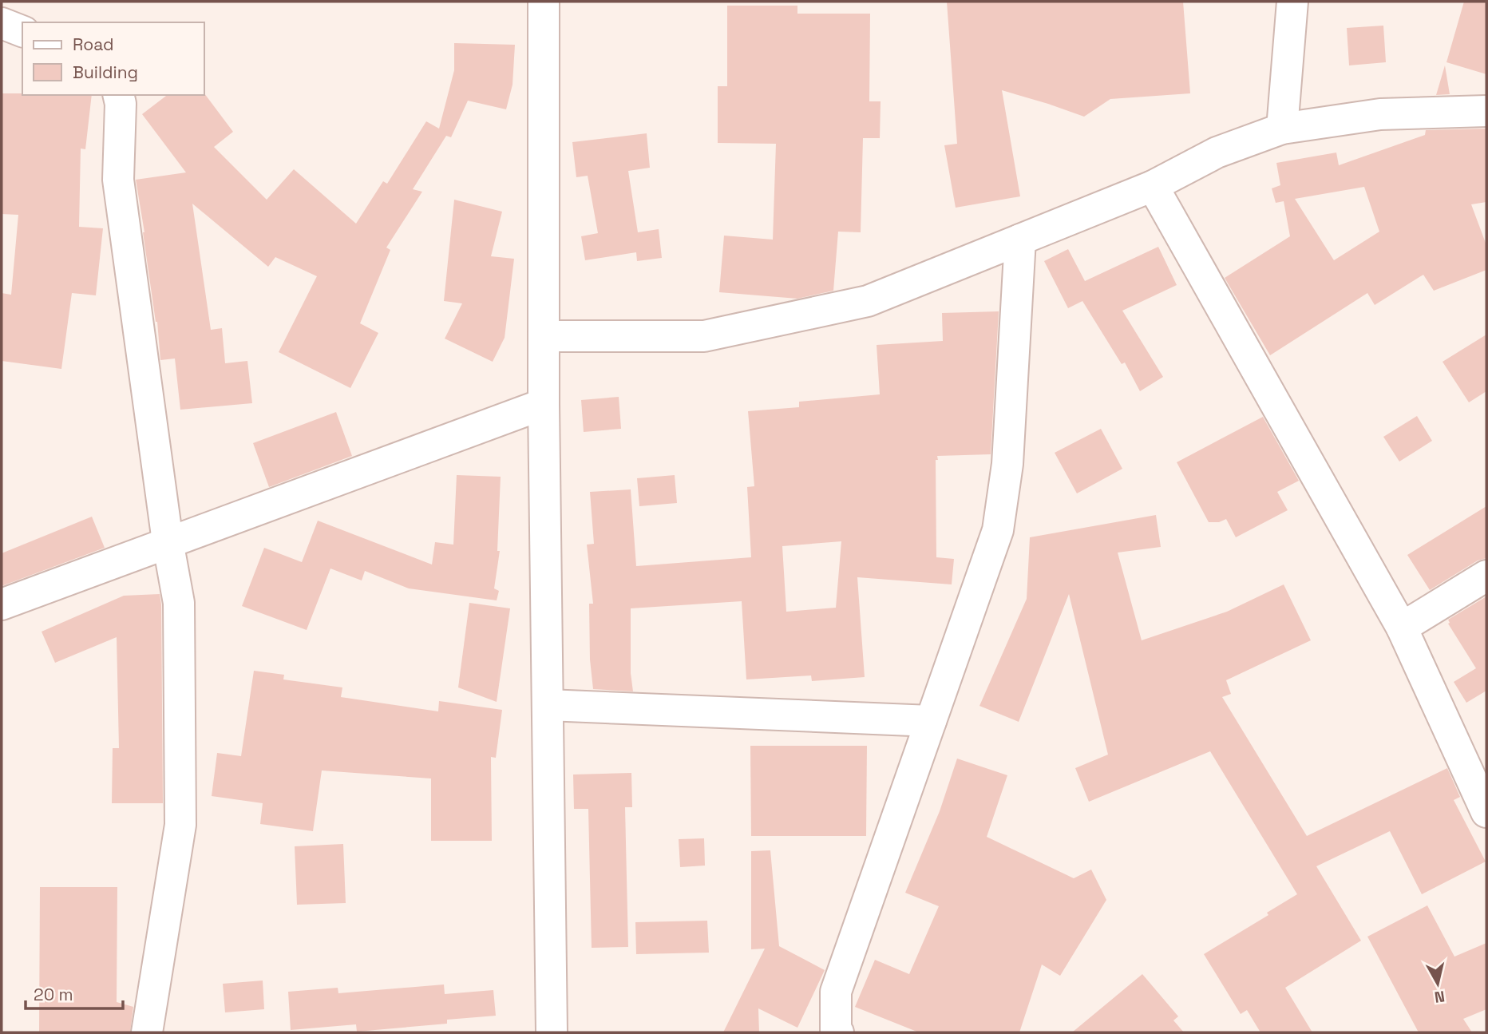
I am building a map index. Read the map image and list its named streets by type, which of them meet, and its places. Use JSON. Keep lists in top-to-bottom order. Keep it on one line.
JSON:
{"legend":["Road","Building"],"scale_bar":"20 m","north":"bottom"}
